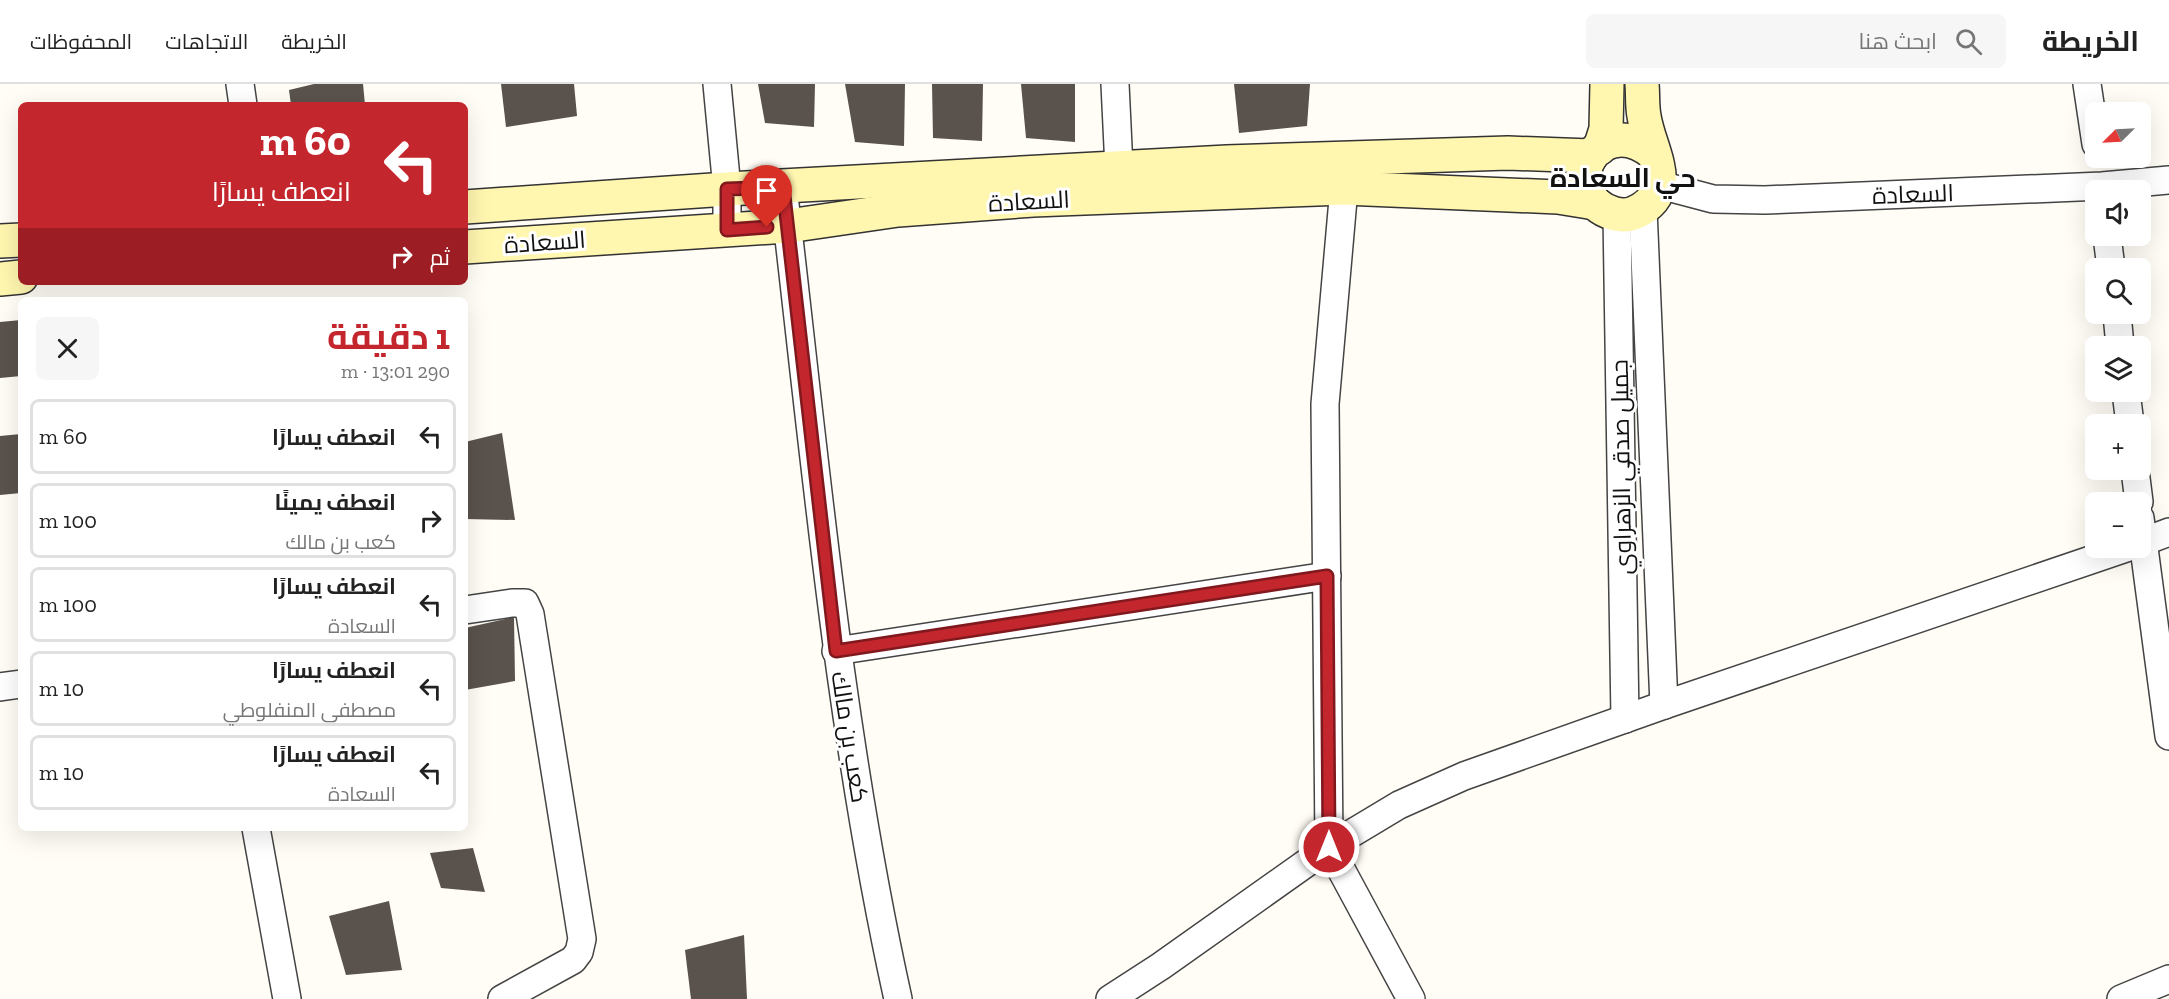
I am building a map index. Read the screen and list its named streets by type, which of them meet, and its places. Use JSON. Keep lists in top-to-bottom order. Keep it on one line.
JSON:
{"streets":{"street":["السعادة","جميل صدقي الزهراوي","كعب بن مالك"]},"crossings":[["السعادة","جميل صدقي الزهراوي"],["السعادة","كعب بن مالك"]],"districts":["حي السعادة"],"north":"bottom left","page":{"header":"الخريطة","search":"ابحث هنا","nav":["الخريطة","الاتجاهات","المحفوظات"],"map_buttons":["+","−"],"turn":["60 m","انعطف يسارًا"],"then":"ثم","heading":["1 دقيقة","290 m · 13:01"],"list":[{"name":"انعطف يسارًا","value":"60 m"},{"name":"انعطف يمينًا","note":"كعب بن مالك","value":"100 m"},{"name":"انعطف يسارًا","note":"السعادة","value":"100 m"},{"name":"انعطف يسارًا","note":"مصطفى المنفلوطي","value":"10 m"},{"name":"انعطف يسارًا","note":"السعادة","value":"10 m"}]}}
